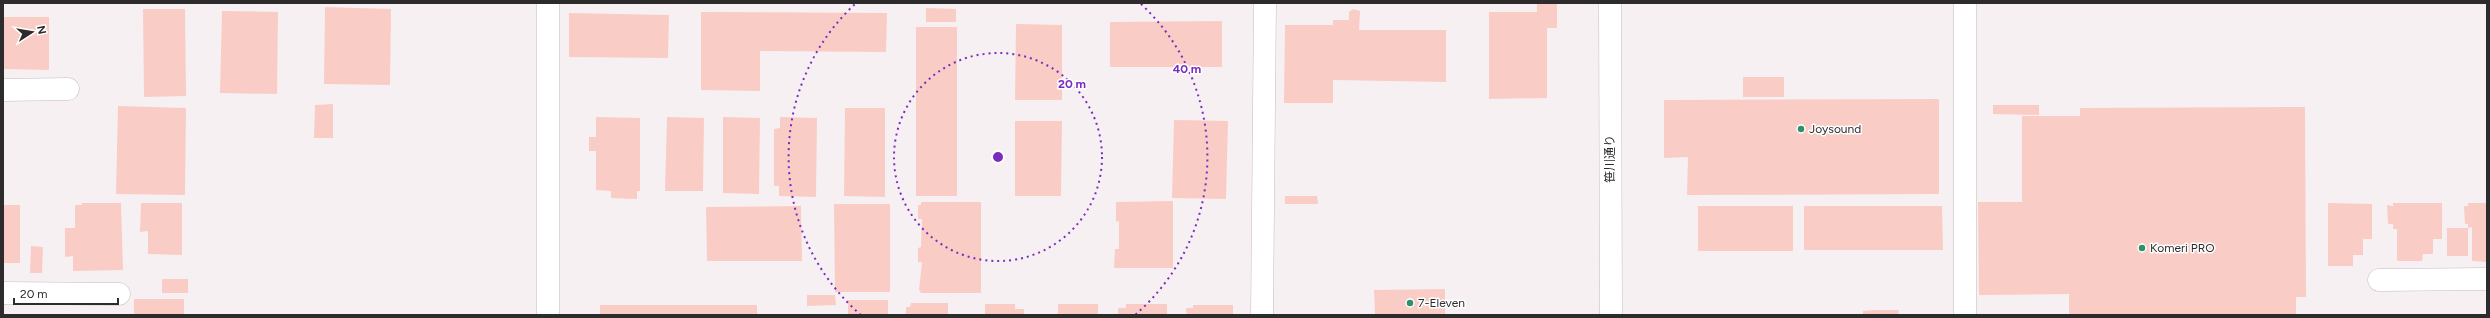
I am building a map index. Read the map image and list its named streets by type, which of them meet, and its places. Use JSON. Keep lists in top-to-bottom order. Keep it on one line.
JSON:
{"streets":{"street":["笹川通り"]},"places":["Joysound","Komeri PRO","7-Eleven"],"scale_bar":"20 m","north":"right","rings":["40 m","20 m"]}
